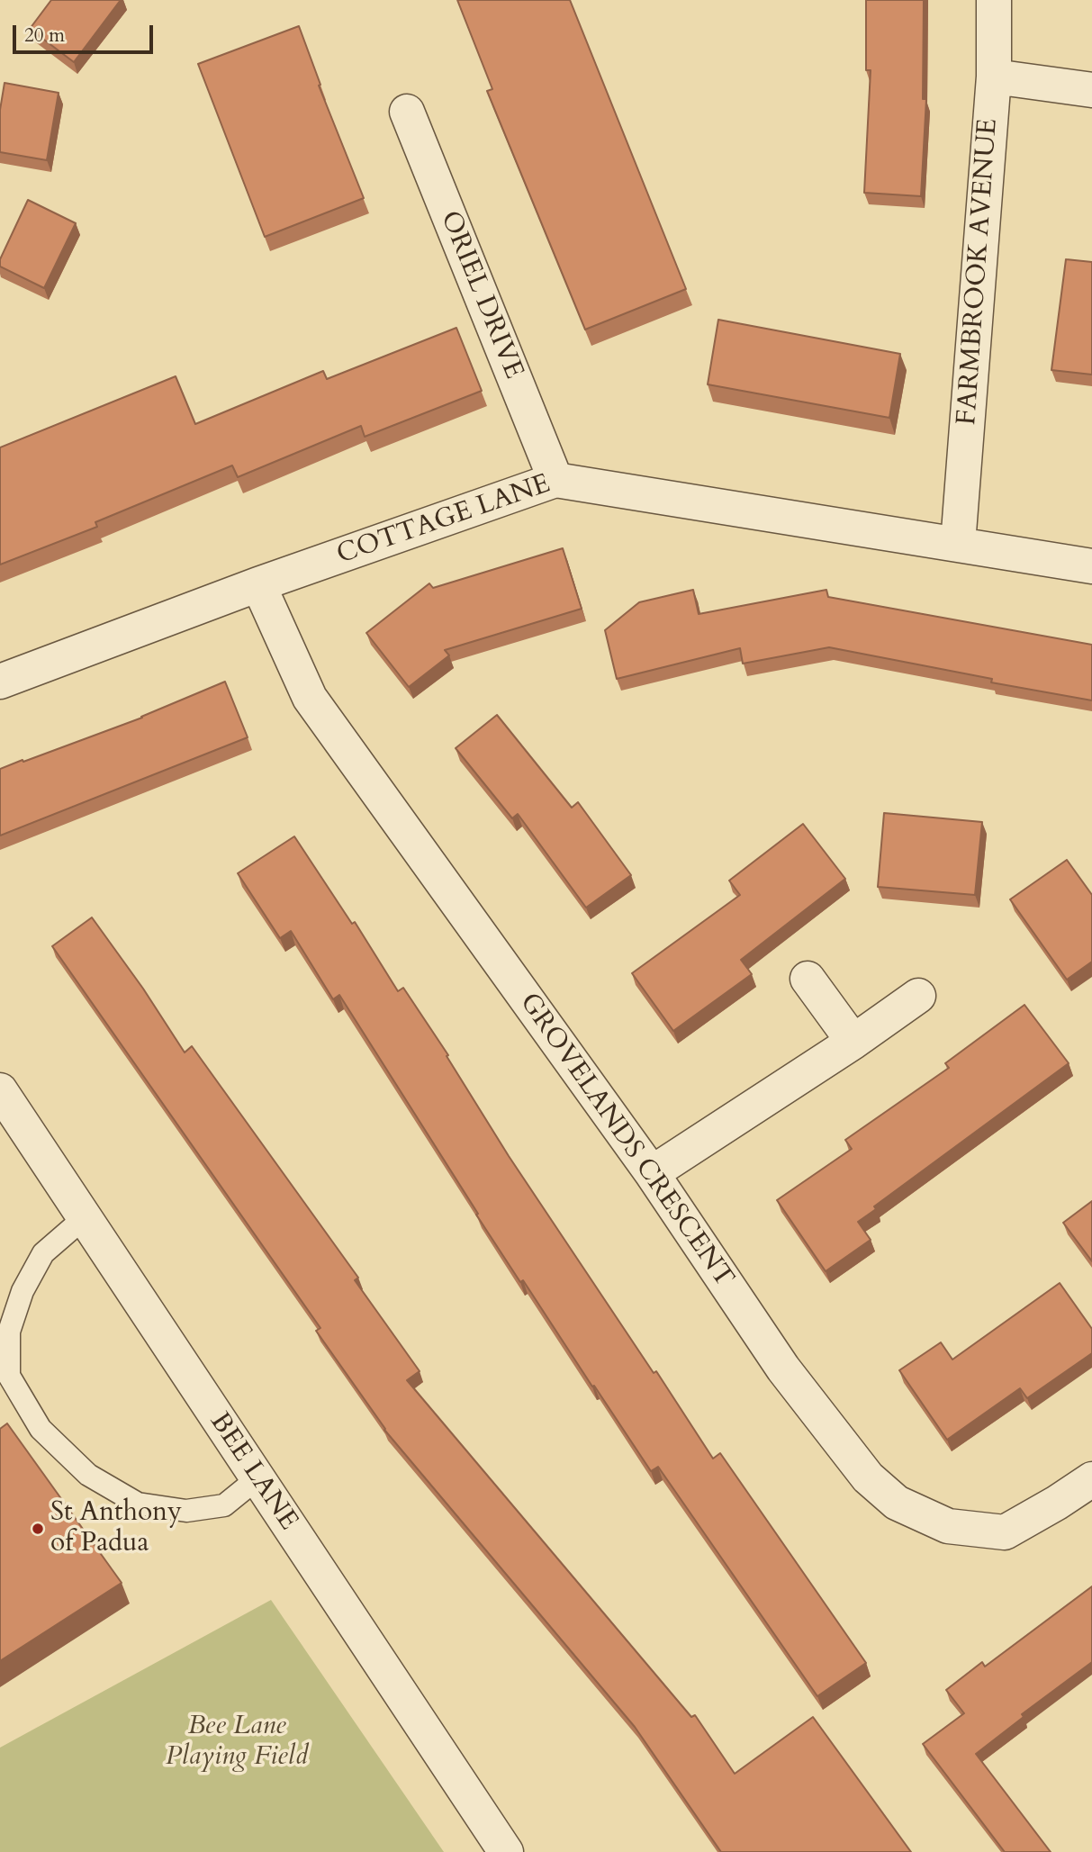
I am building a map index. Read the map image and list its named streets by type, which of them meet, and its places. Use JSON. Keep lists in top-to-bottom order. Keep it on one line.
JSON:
{"streets":{"street":["FARMBROOK AVENUE","ORIEL DRIVE","COTTAGE LANE","GROVELANDS CRESCENT","BEE LANE"]},"crossings":[["FARMBROOK AVENUE","COTTAGE LANE"],["ORIEL DRIVE","COTTAGE LANE"],["COTTAGE LANE","GROVELANDS CRESCENT"]],"parks":["Bee Lane Playing Field"],"places":["St Anthony of Padua"],"scale_bar":"20 m"}
